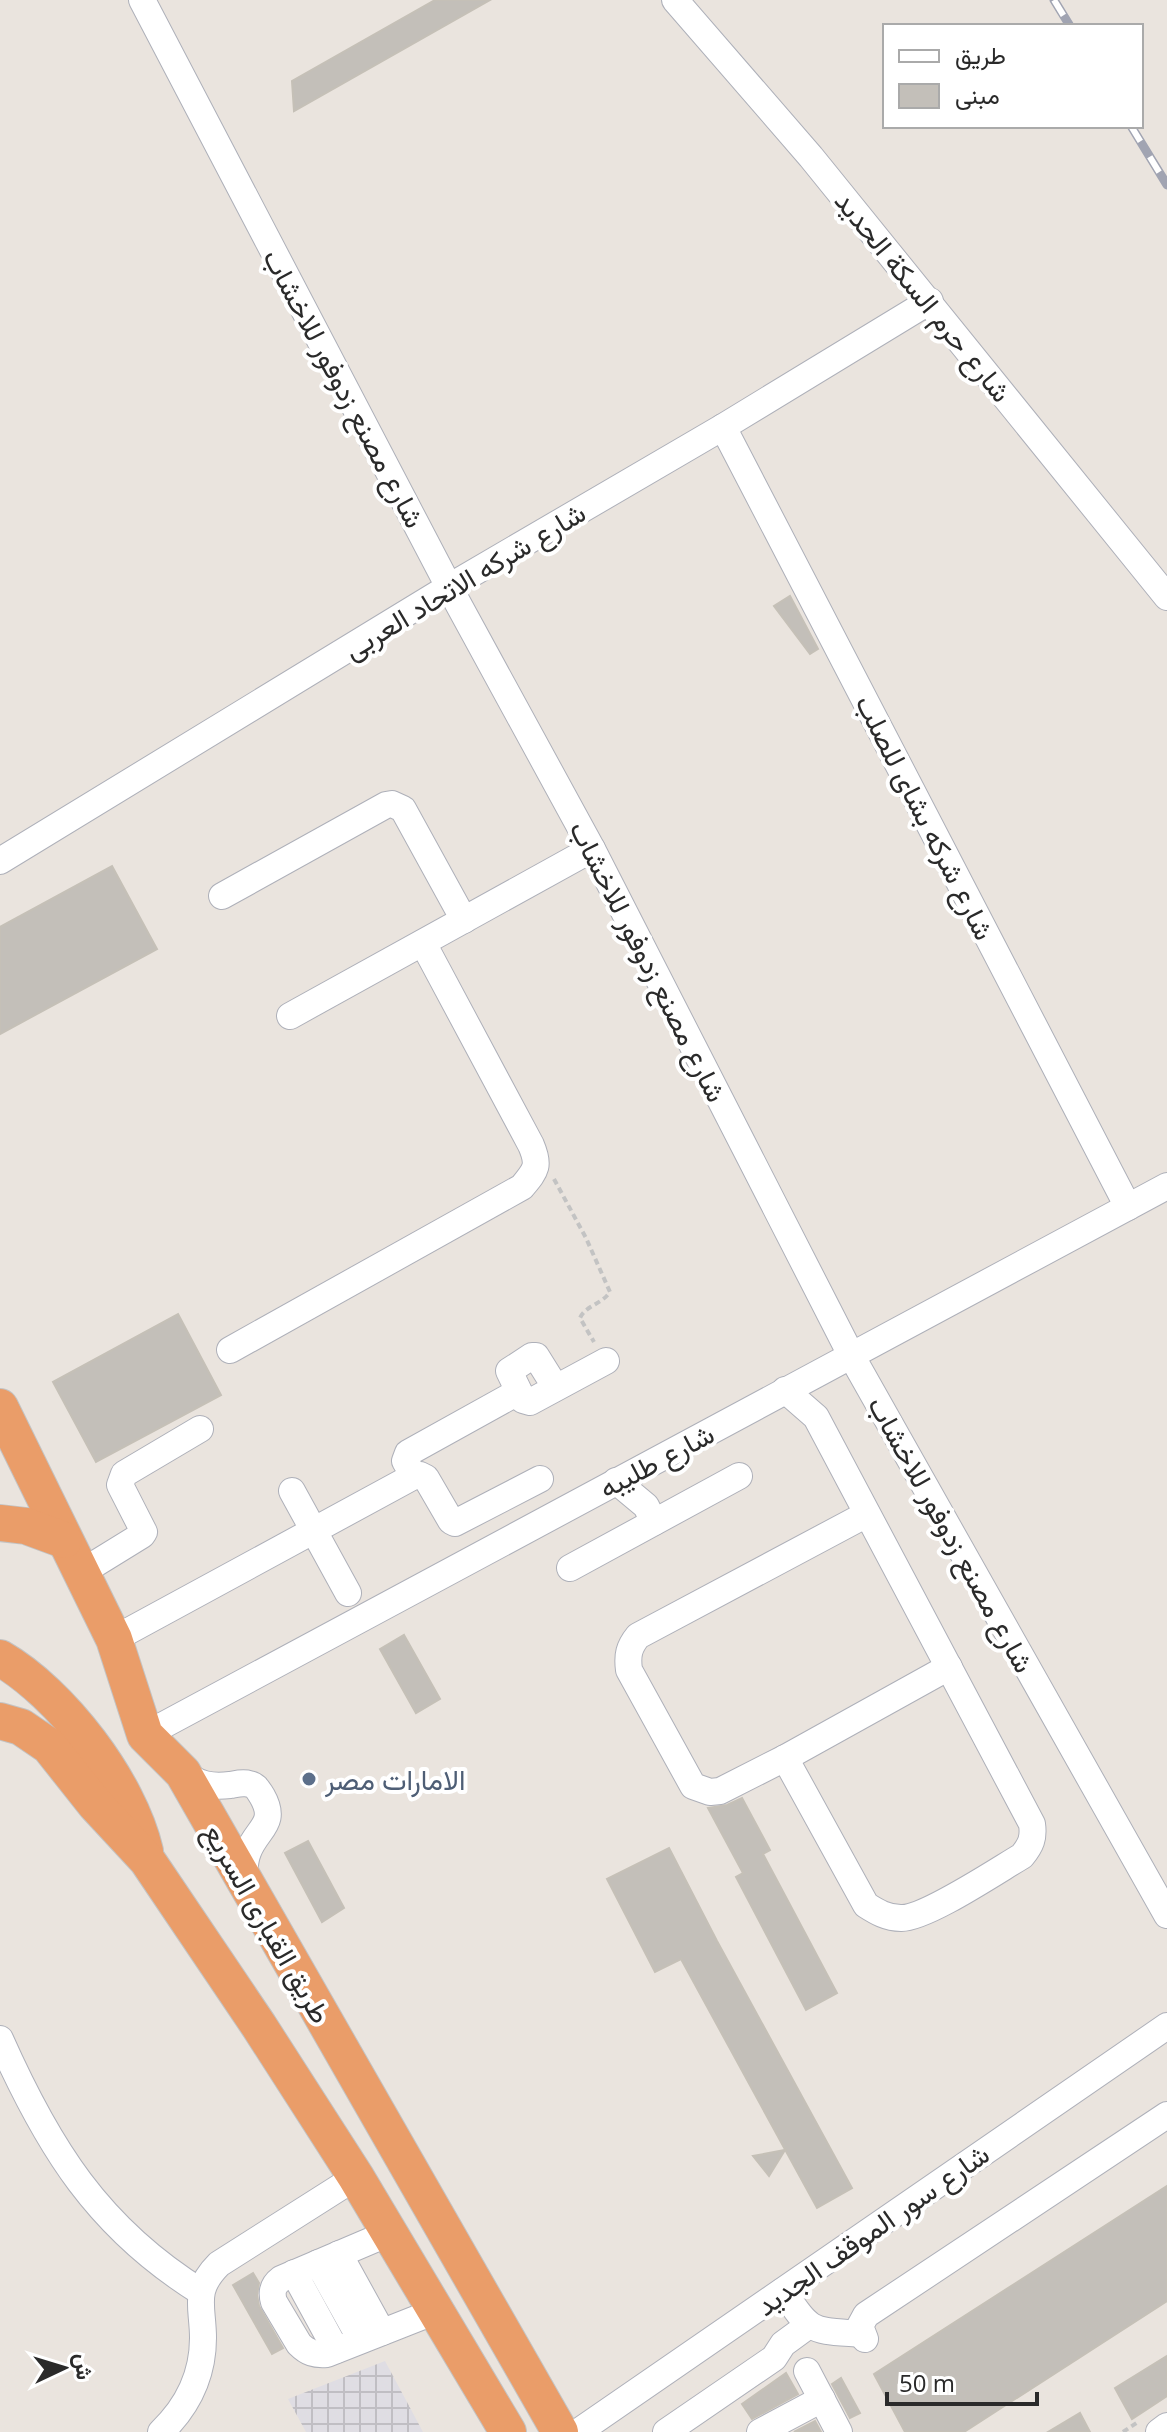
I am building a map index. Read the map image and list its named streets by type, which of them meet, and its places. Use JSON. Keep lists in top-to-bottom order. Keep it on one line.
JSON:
{"streets":{"highway":["طريق القبارى السريع"],"street":["شارع حرم السكة الحديد","شارع مصنع زدوفور للاخشاب","شارع شركه الاتحاد العربى","شارع شركه بشاى للصلب","شارع طليبه","شارع سور الموقف الجديد"]},"crossings":[["شارع حرم السكة الحديد","شارع شركه الاتحاد العربى"],["شارع مصنع زدوفور للاخشاب","شارع شركه الاتحاد العربى"],["شارع مصنع زدوفور للاخشاب","شارع طليبه"],["شارع شركه الاتحاد العربى","شارع شركه بشاى للصلب"],["شارع شركه بشاى للصلب","شارع طليبه"],["شارع طليبه","طريق القبارى السريع"]],"places":["الامارات مصر"],"legend":["طريق","مبنى"],"scale_bar":"50 m","north":"right"}
